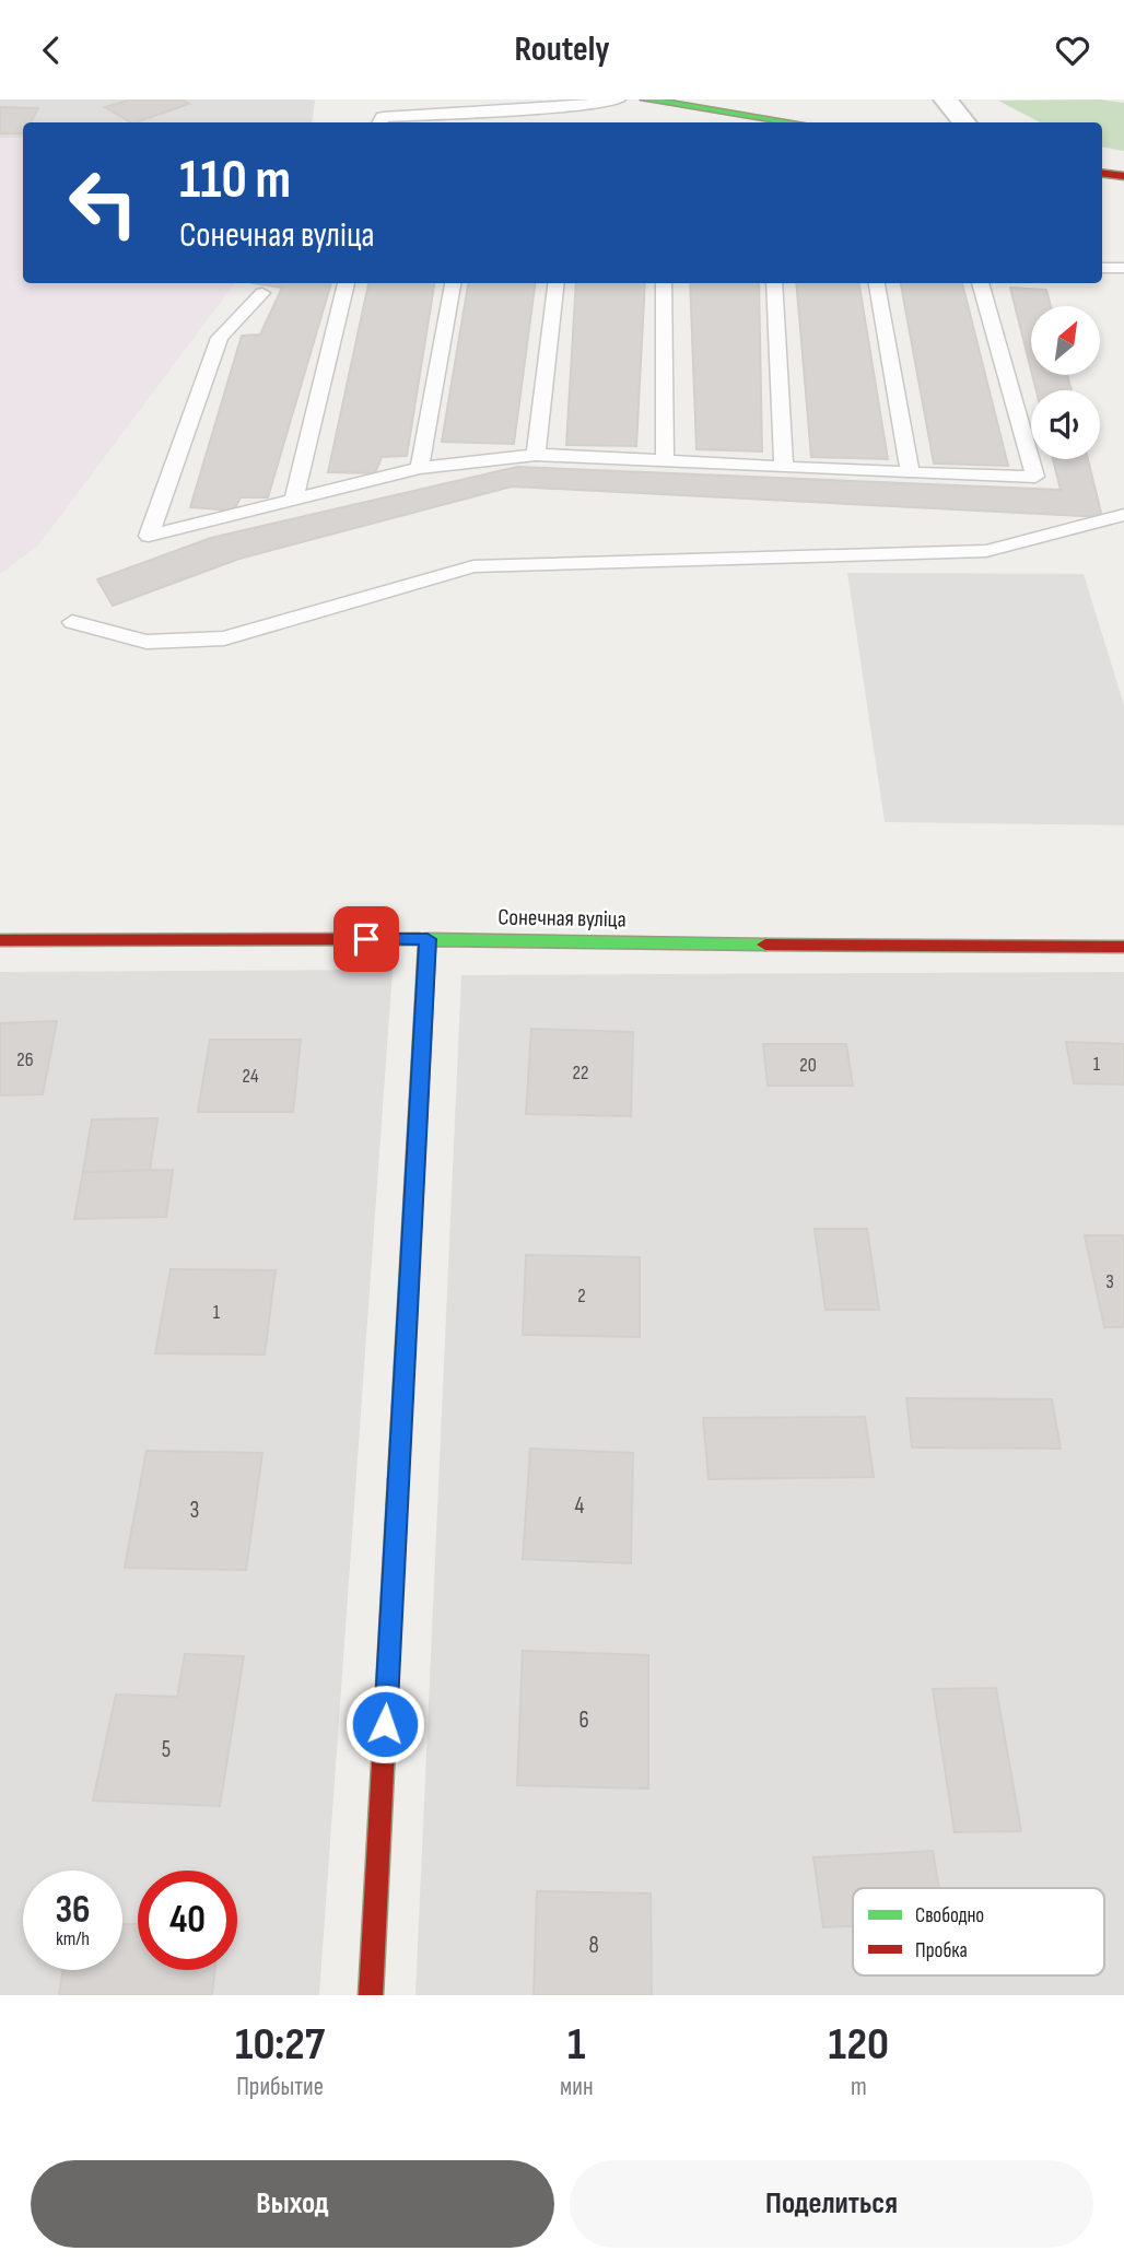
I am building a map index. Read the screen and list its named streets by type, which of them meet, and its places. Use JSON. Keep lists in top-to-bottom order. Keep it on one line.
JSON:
{"streets":{"street":["Сонечная вуліца"]},"house_numbers":["26","1","20","22","24","3","2","1","4","3","6","5","8"],"legend":["Свободно","Пробка"],"north":"top right","page":{"header":"Routely","turn":["110 m","Сонечная вуліца"],"speed":"36 km/h","limit":"40","eta":["10:27","Прибытие","1","мин","120","m"],"buttons":["Выход","Поделиться"]}}
